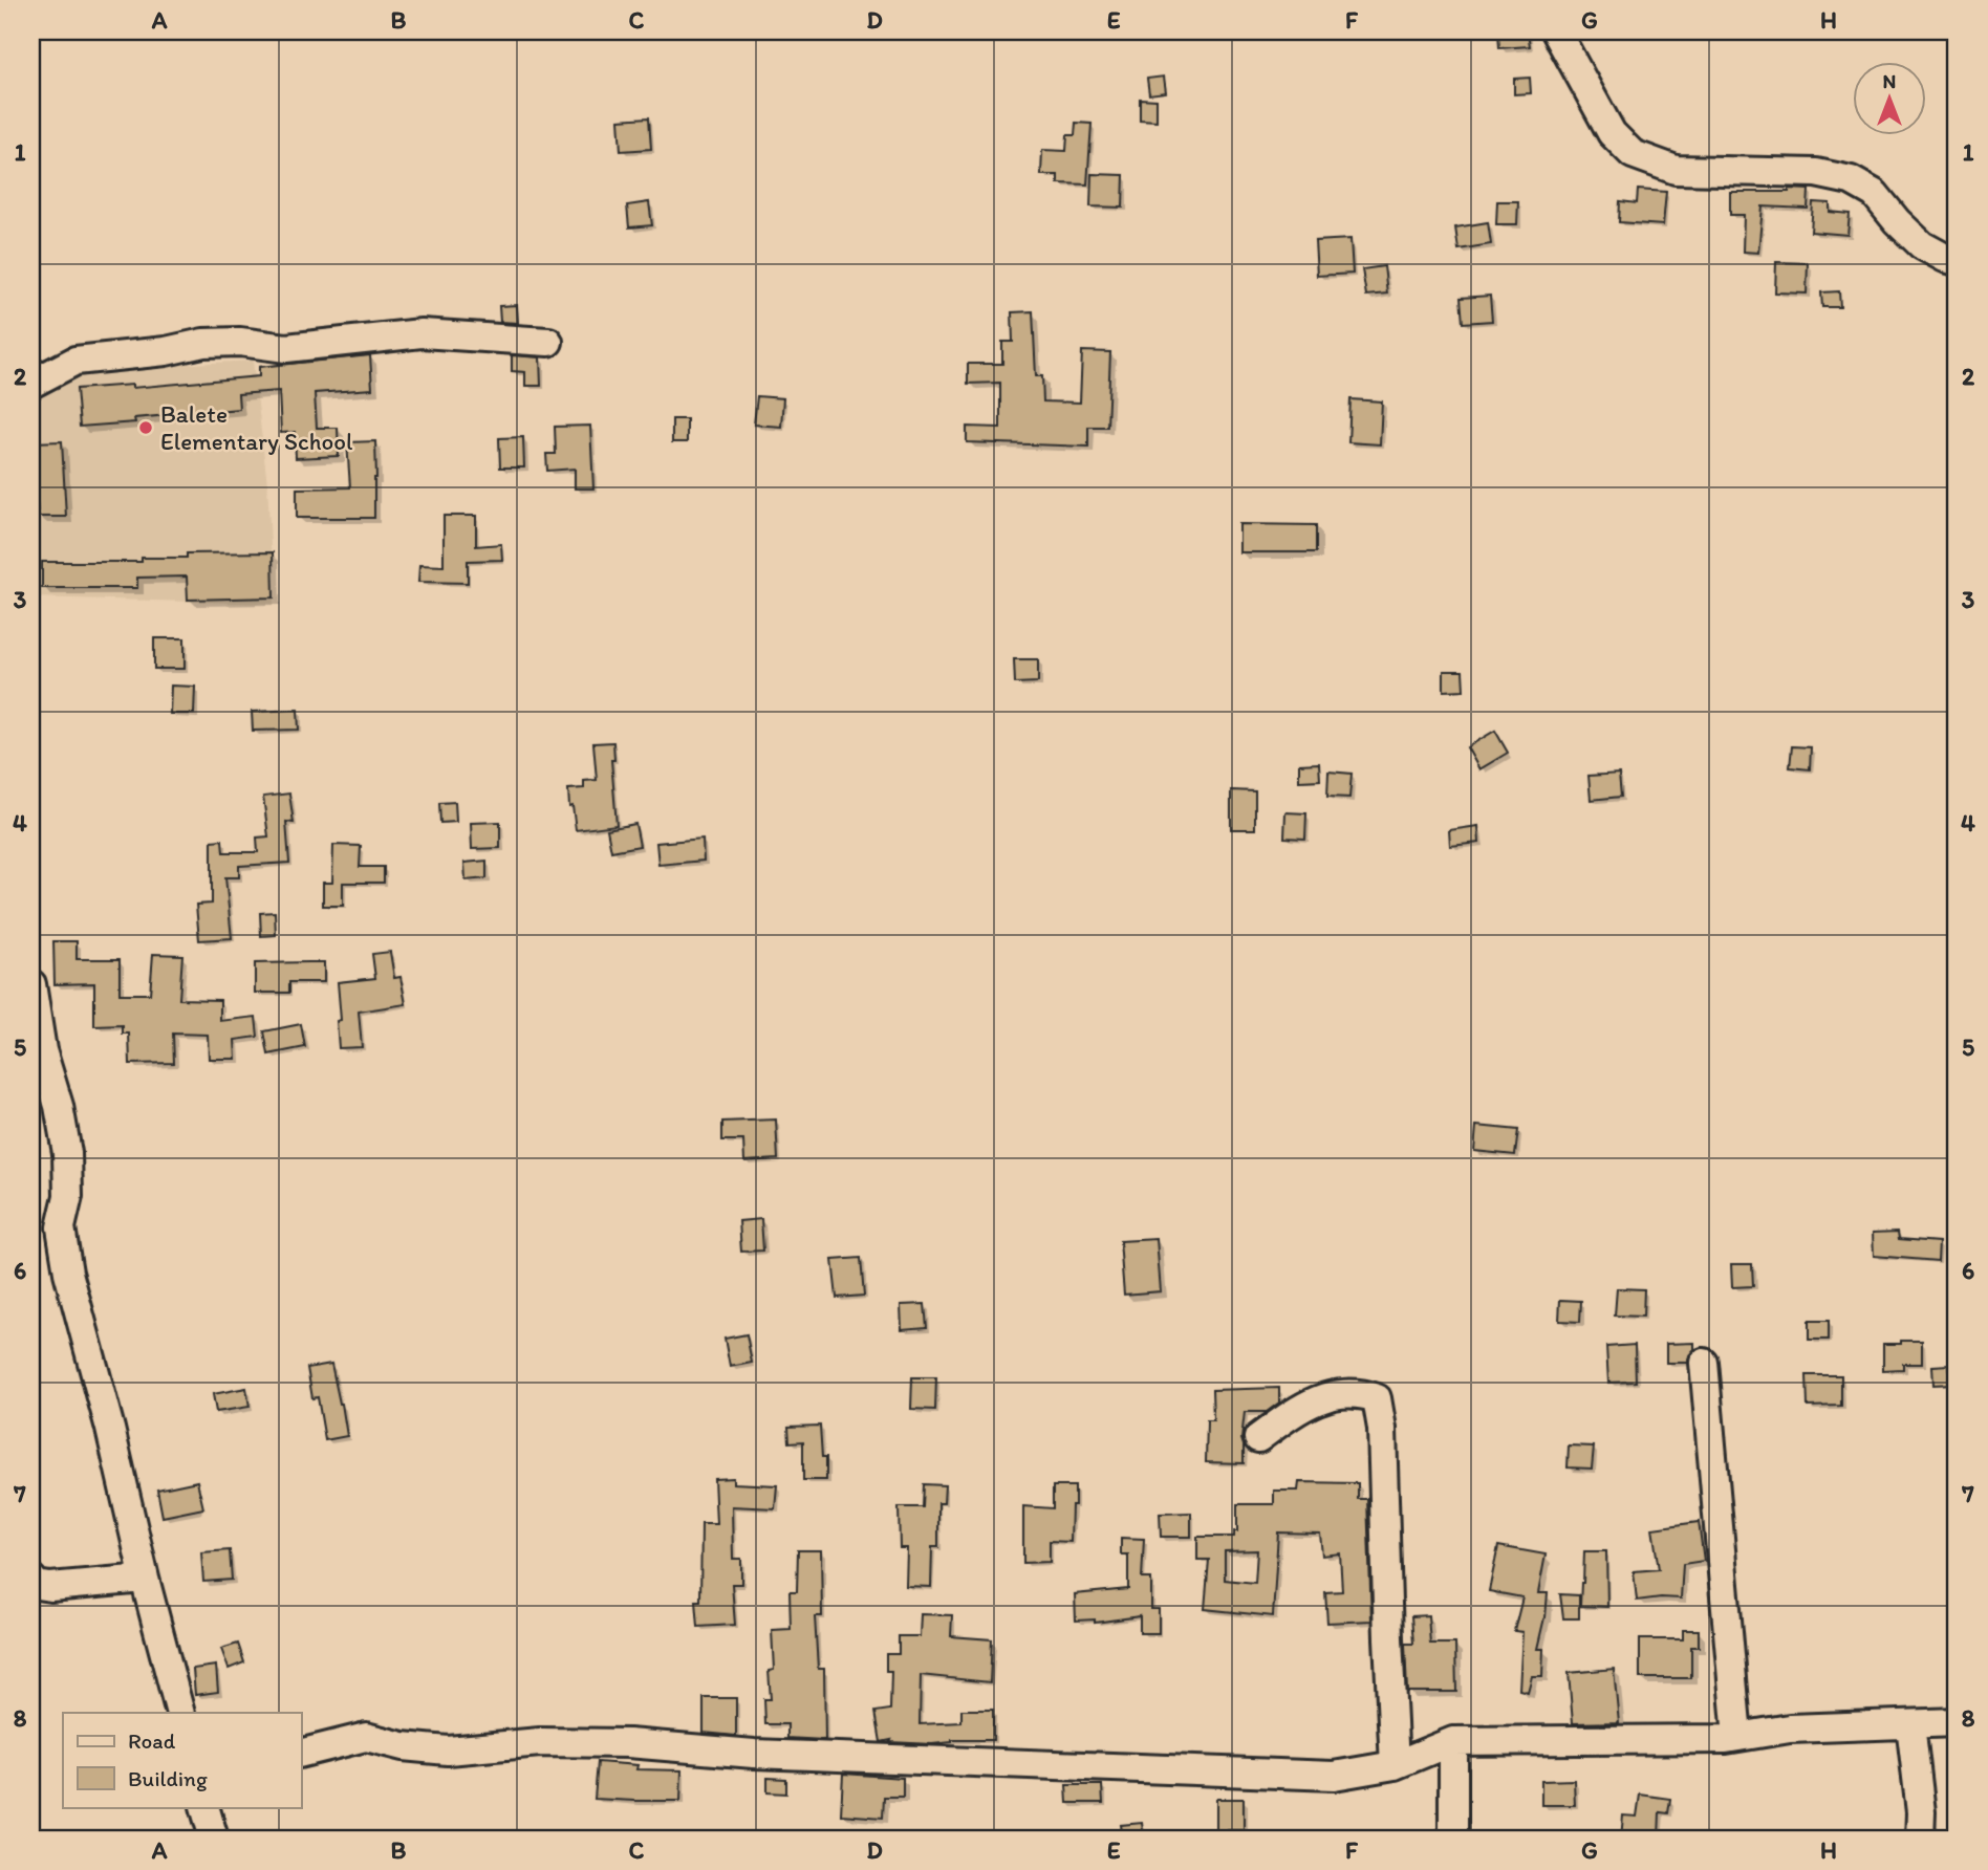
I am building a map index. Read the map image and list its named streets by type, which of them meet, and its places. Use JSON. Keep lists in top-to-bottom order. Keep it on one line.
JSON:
{"places":["Balete Elementary School"],"legend":["Road","Building"],"north":"top","grid":{"columns":["A","B","C","D","E","F","G","H"],"rows":["1","2","3","4","5","6","7","8"]}}
